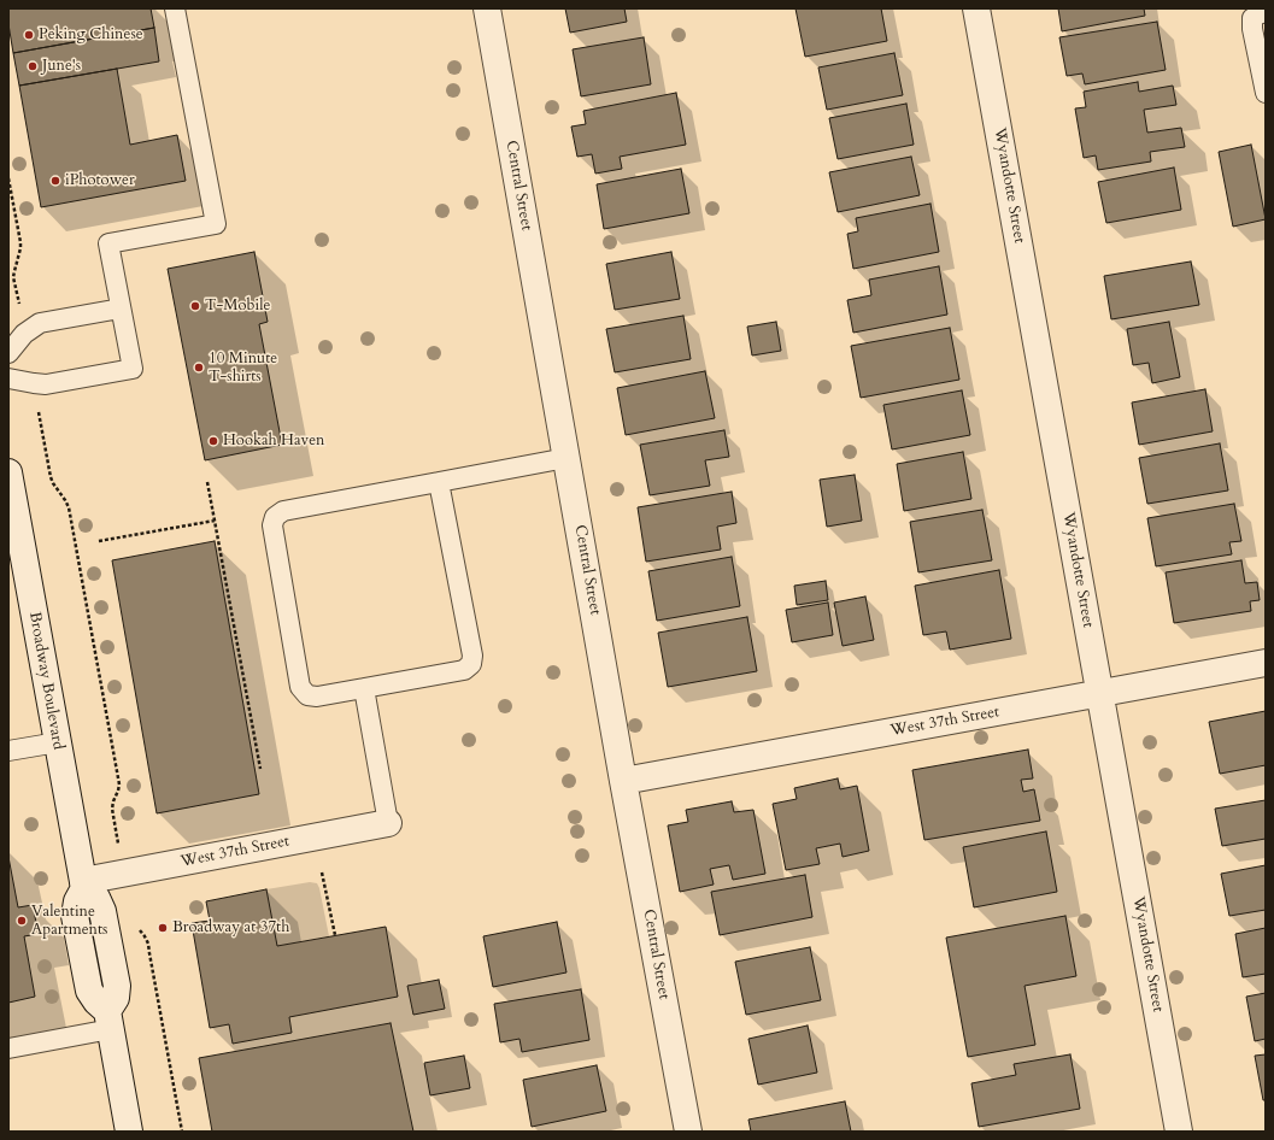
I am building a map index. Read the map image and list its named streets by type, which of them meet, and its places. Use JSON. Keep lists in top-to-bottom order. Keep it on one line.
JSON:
{"streets":{"street":["Central Street","Wyandotte Street","Broadway Boulevard","West 37th Street"]},"crossings":[["Central Street","West 37th Street"],["Wyandotte Street","West 37th Street"],["Broadway Boulevard","West 37th Street"]],"places":["Peking Chinese","June's","iPhotower","T-Mobile","10 Minute T-shirts","Hookah Haven","Valentine Apartments","Broadway at 37th"]}
